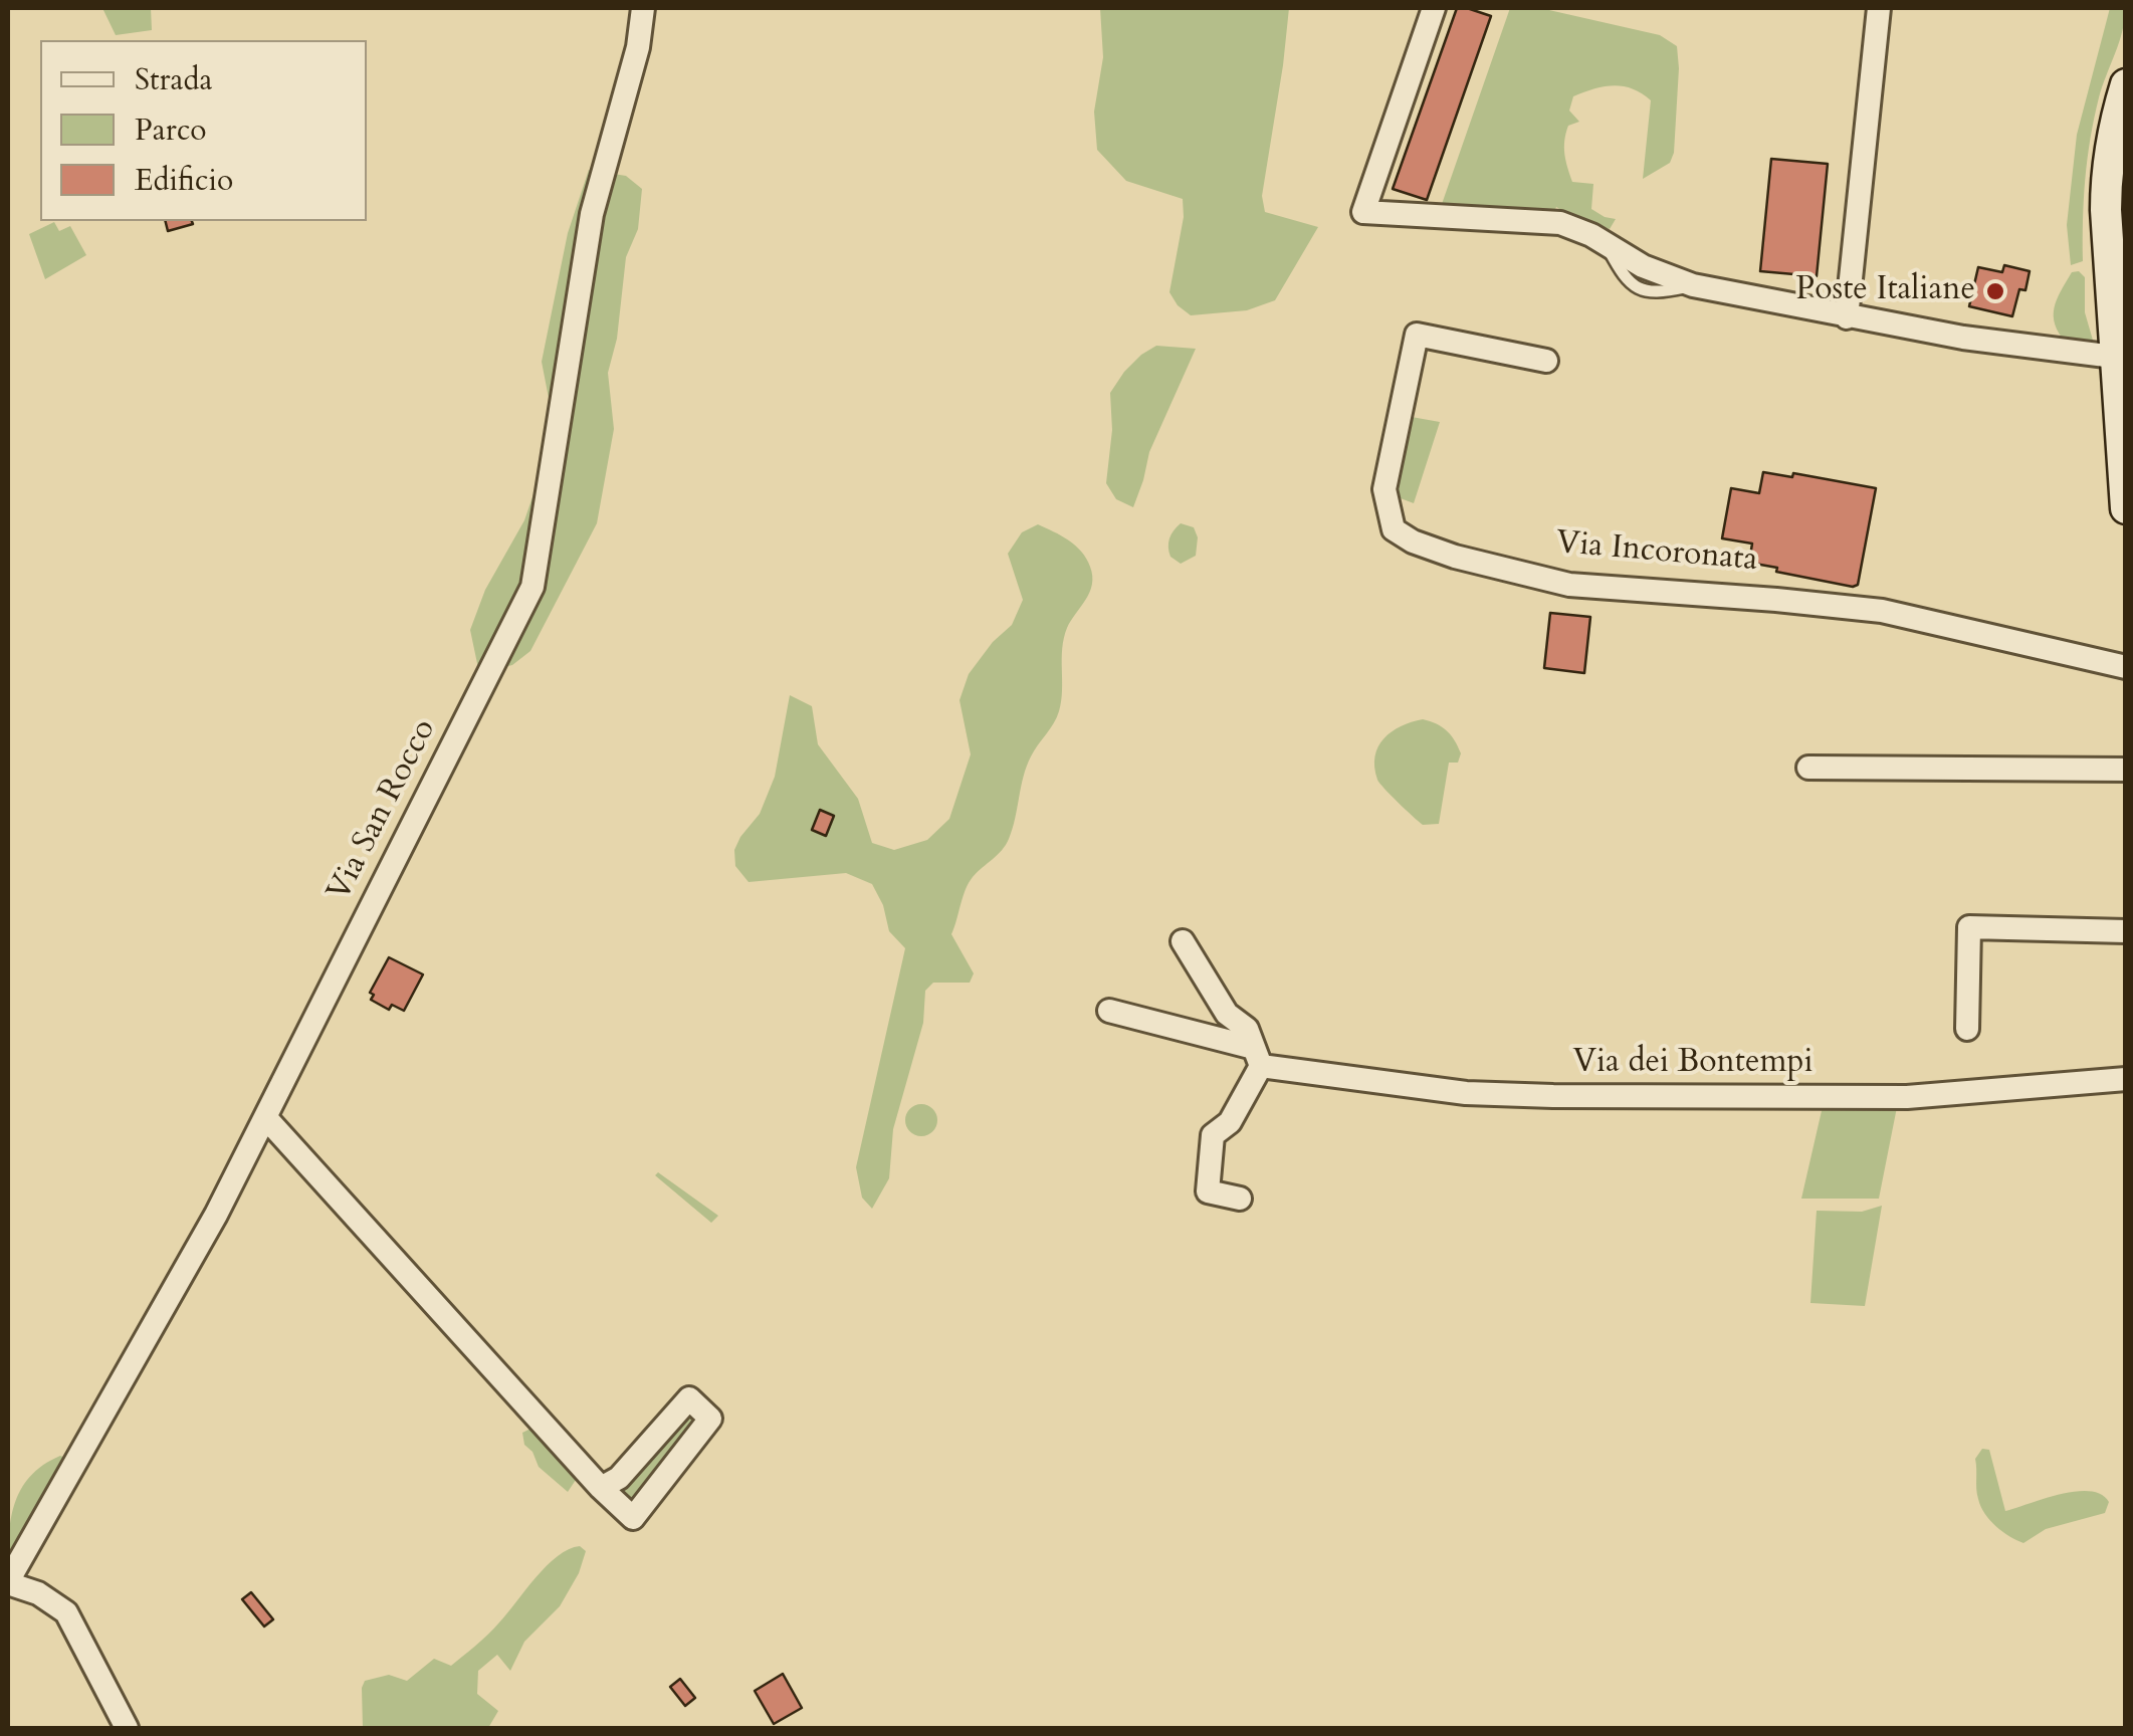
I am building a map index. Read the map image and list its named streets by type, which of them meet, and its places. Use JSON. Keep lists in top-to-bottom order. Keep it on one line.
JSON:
{"streets":{"street":["Via Incoronata","Via San Rocco","Via dei Bontempi"]},"places":["Poste Italiane"],"legend":["Strada","Parco","Edificio"]}
